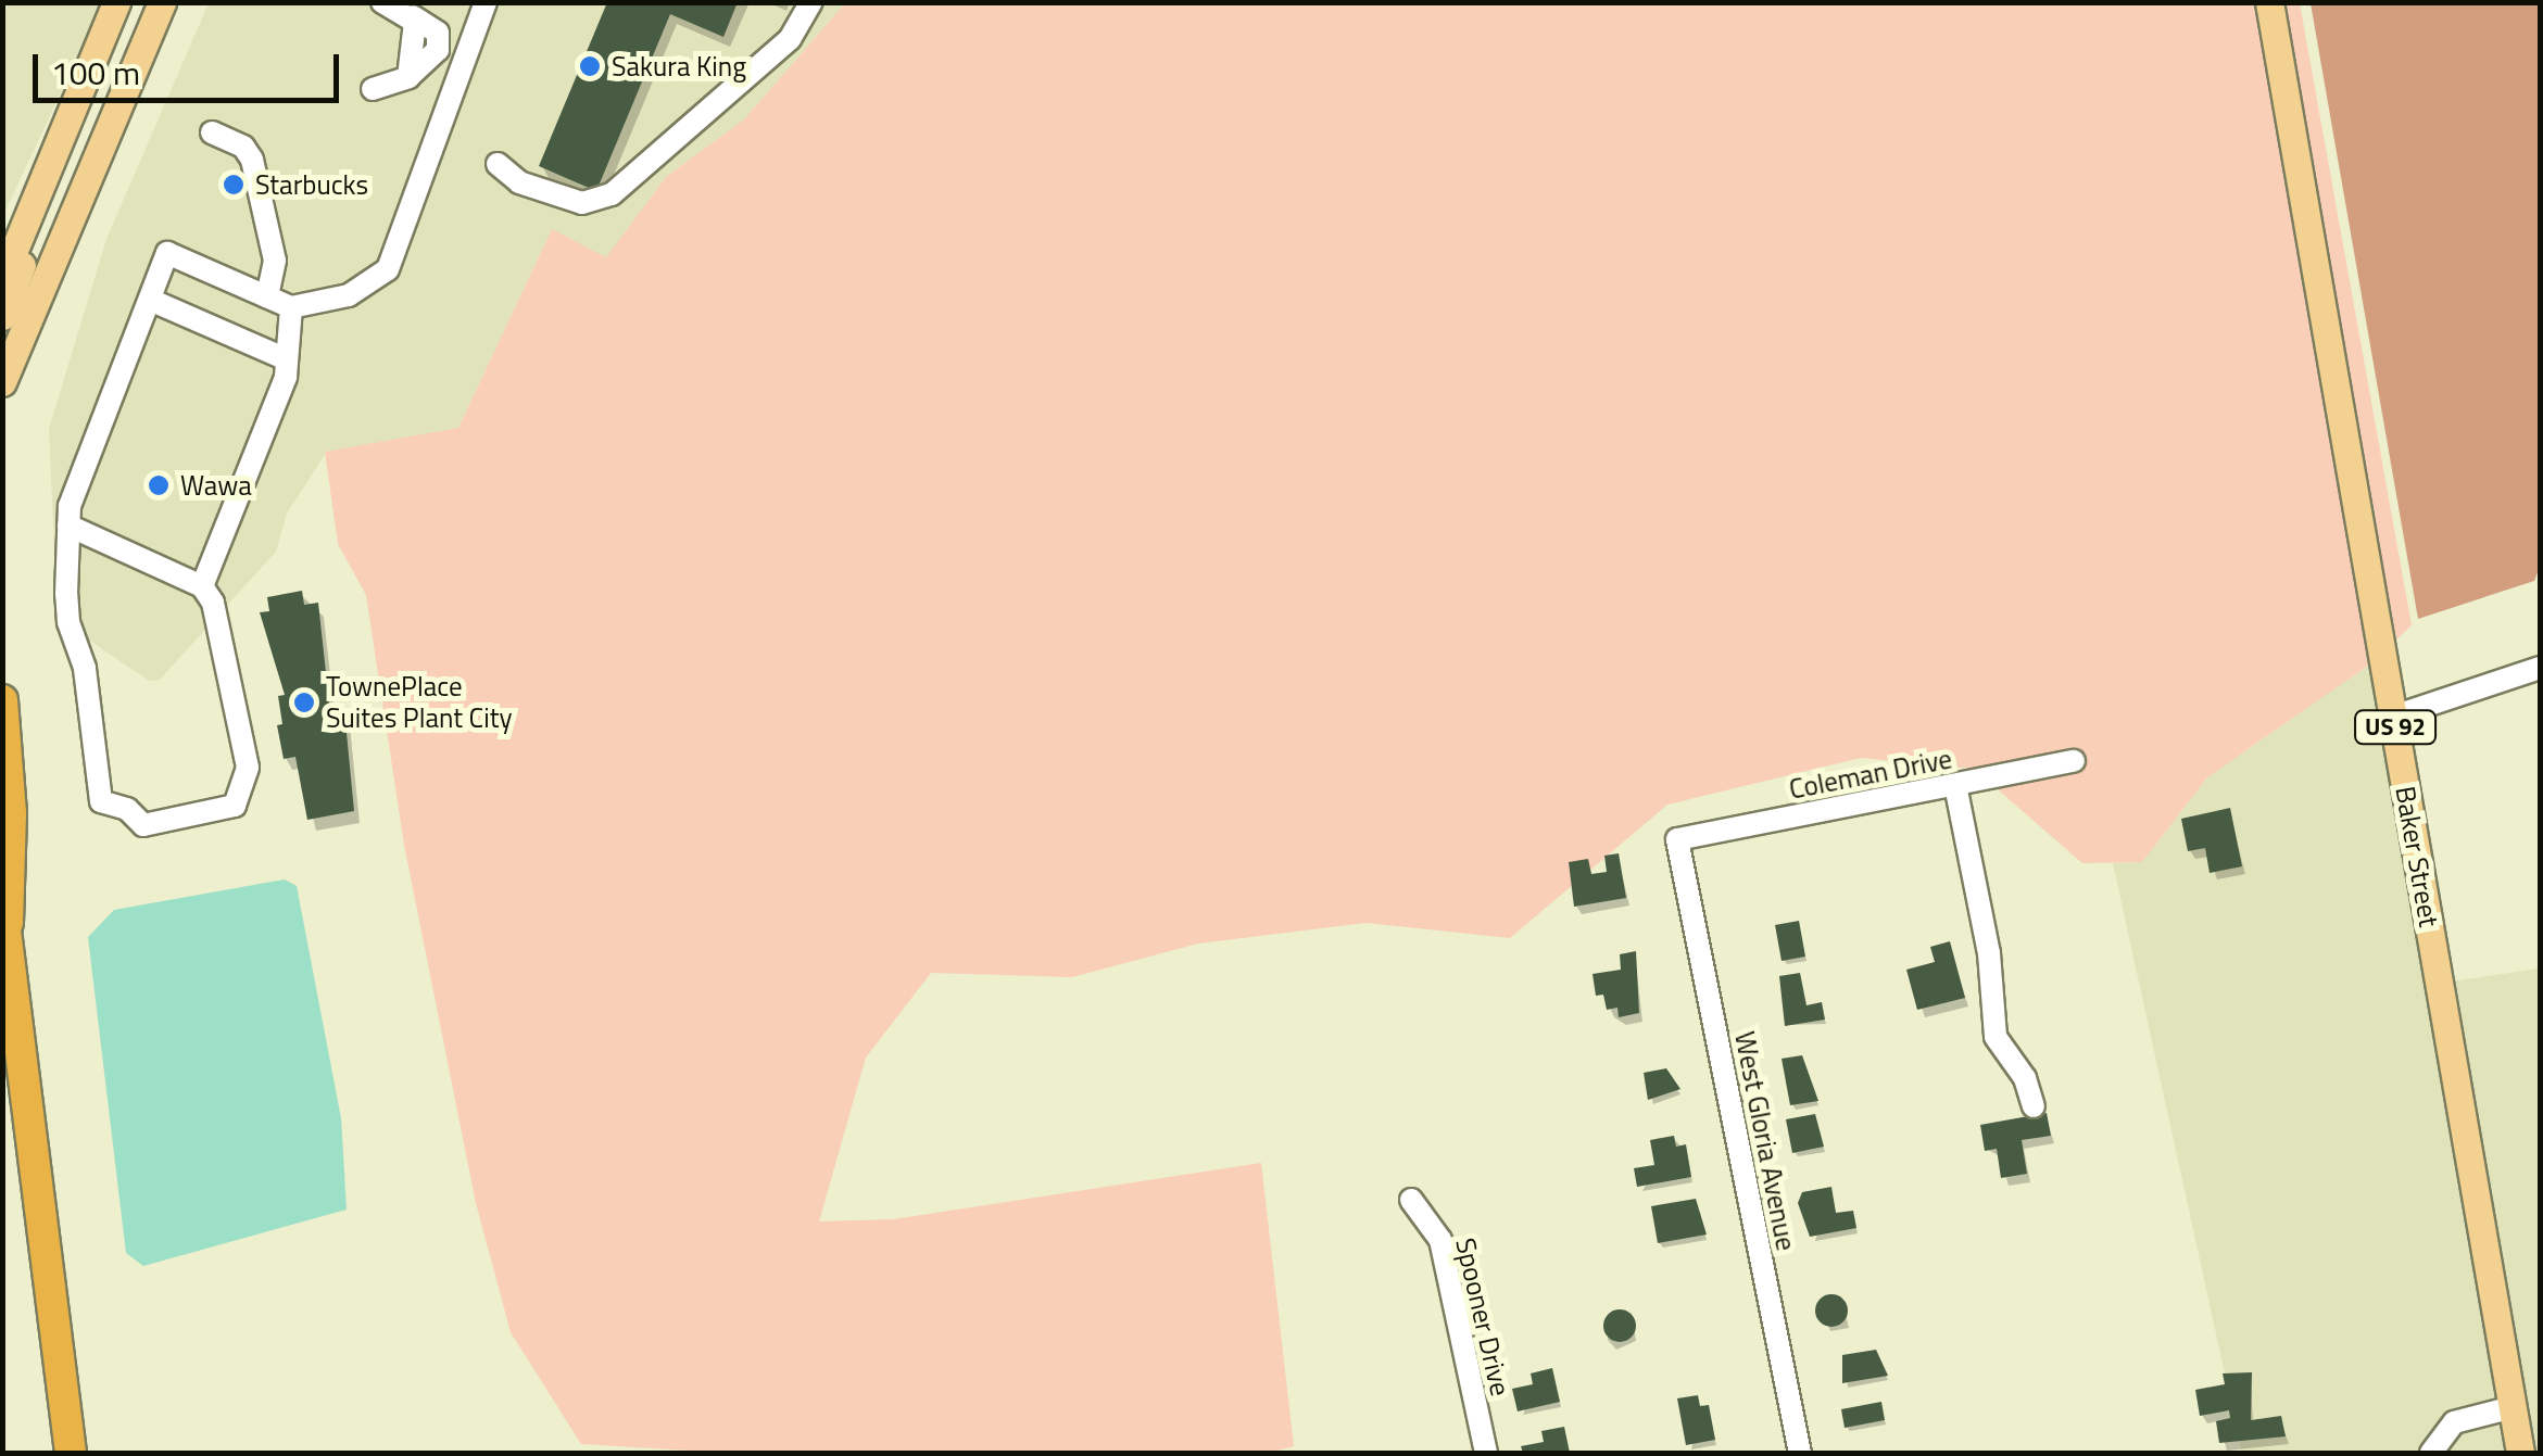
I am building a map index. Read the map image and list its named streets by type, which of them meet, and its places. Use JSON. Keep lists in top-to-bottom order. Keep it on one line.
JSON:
{"streets":{"main road":["US 92","Baker Street"],"street":["Coleman Drive","West Gloria Avenue","Spooner Drive"]},"crossings":[["Coleman Drive","West Gloria Avenue"]],"places":["Sakura King","Starbucks","Wawa","TownePlace Suites Plant City"],"scale_bar":"100 m"}
